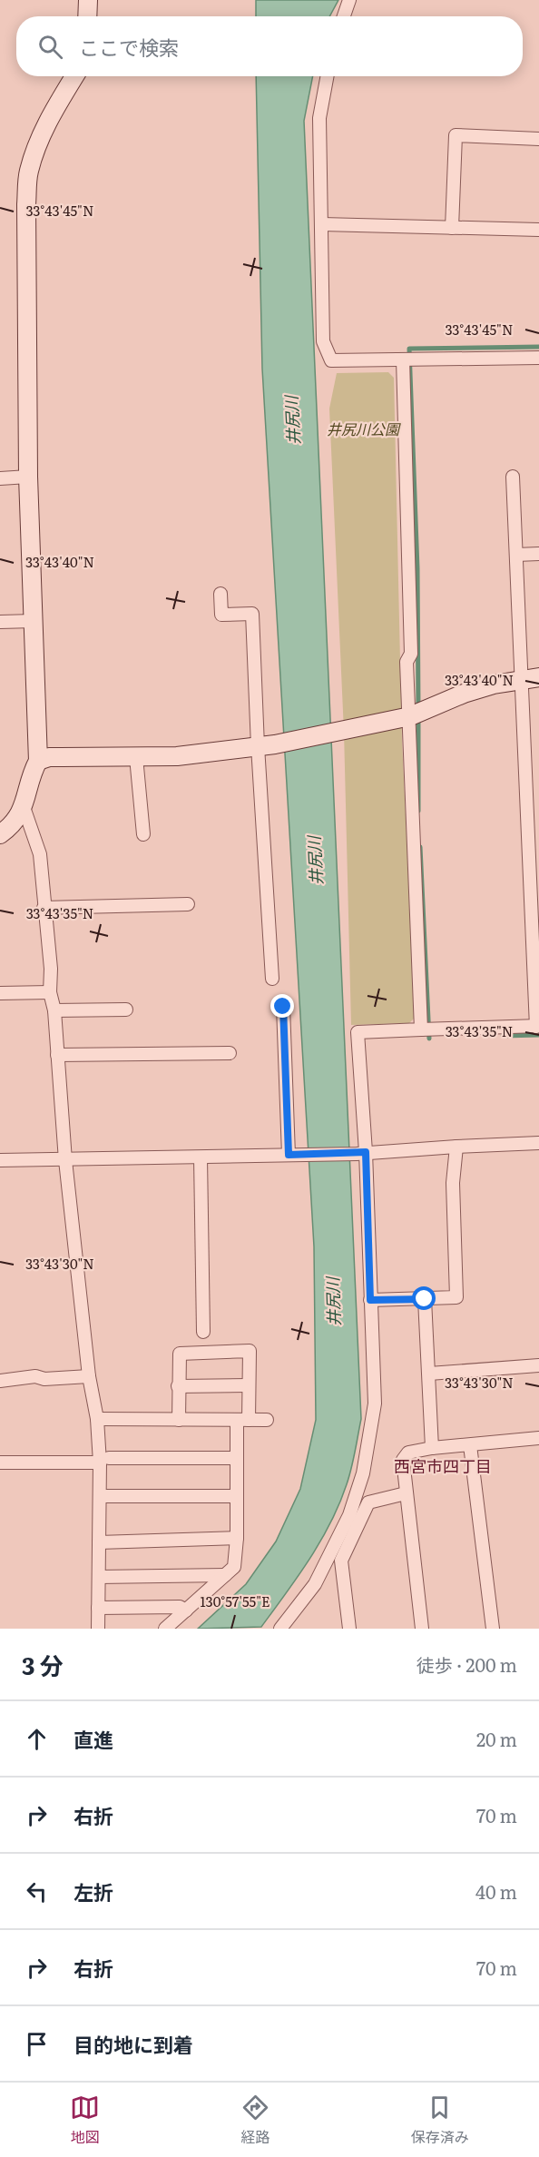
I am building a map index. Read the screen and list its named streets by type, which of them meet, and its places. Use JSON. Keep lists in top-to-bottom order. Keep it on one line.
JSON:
{"districts":["西宮市四丁目"],"water":["井尻川"],"parks":["井尻川公園"],"page":{"search":"ここで検索","heading":["3 分","徒歩 · 200 m"],"list":[["直進","20 m"],["右折","70 m"],["左折","40 m"],["右折","70 m"],"目的地に到着"],"nav":["地図","経路","保存済み"]},"coordinates":["33°43'45\"N","33°43'40\"N","33°43'35\"N","33°43'30\"N","130°57'55\"E"]}
